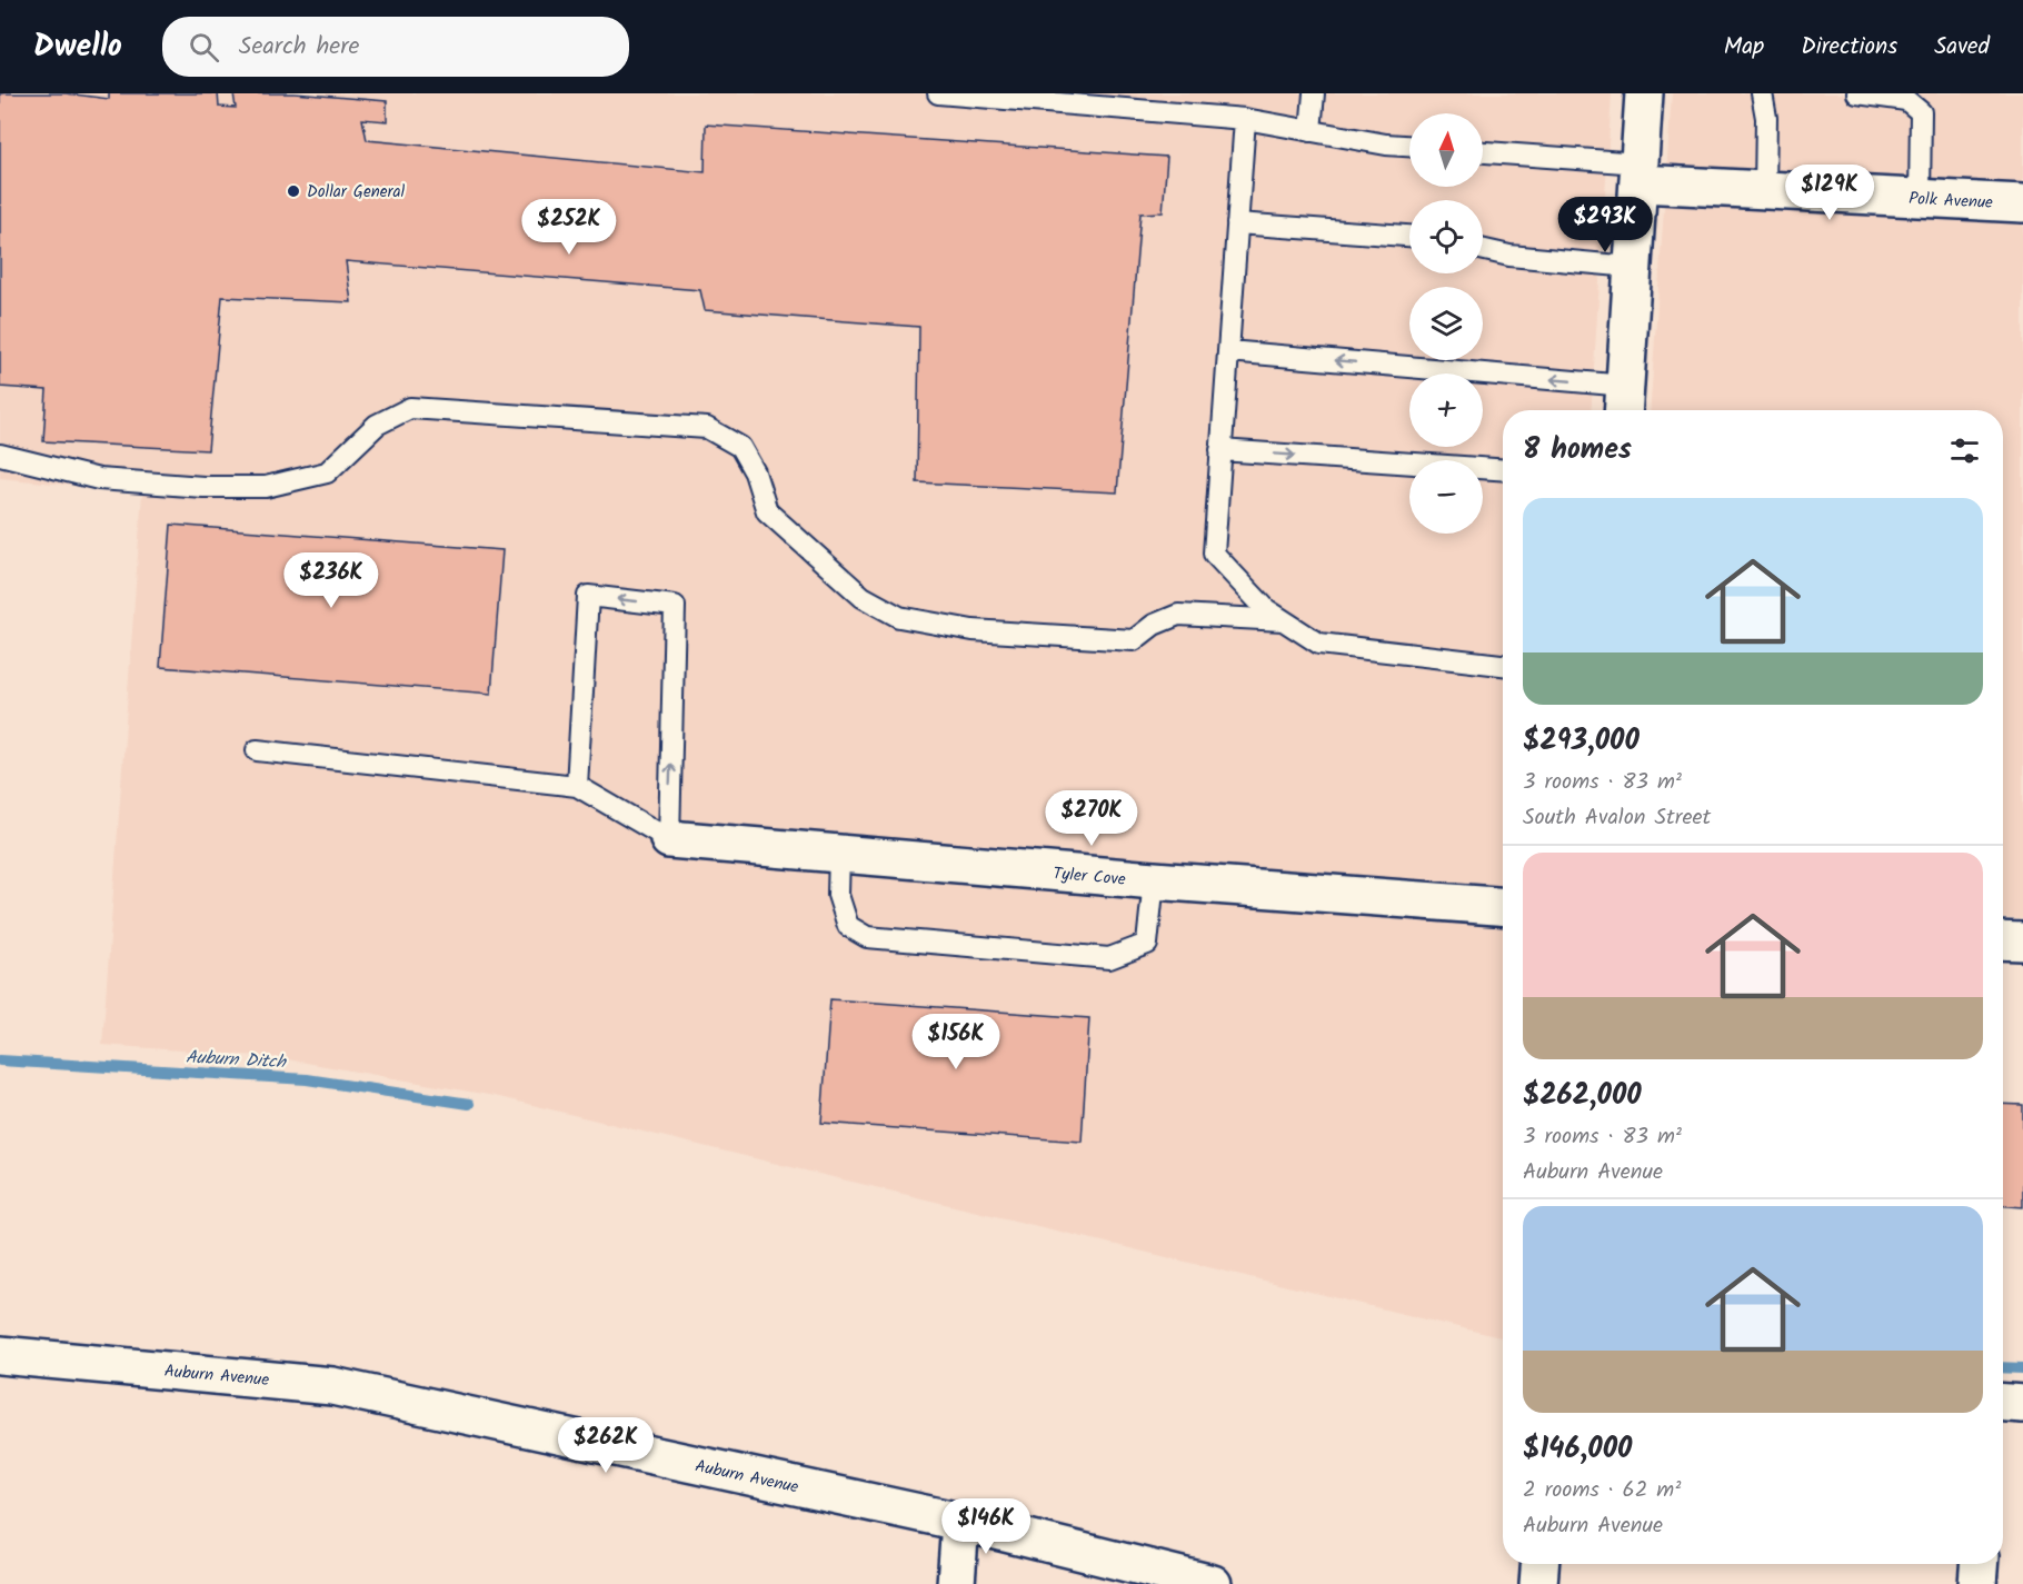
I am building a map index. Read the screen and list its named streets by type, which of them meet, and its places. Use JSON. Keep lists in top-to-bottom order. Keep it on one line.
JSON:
{"streets":{"street":["Polk Avenue","Tyler Cove","Auburn Avenue"]},"water":["Auburn Ditch"],"places":["Dollar General"],"north":"top","page":{"header":"Dwello","search":"Search here","nav":["Map","Directions","Saved"],"map_buttons":["+","−"],"price":["$129K","$293K","$252K","$236K","$270K","$156K","$262K","$146K"],"heading":"8 homes","list":[{"name":"$293,000","note":"3 rooms · 83 m² · South Avalon Street"},{"name":"$262,000","note":"3 rooms · 83 m² · Auburn Avenue"},{"name":"$146,000","note":"2 rooms · 62 m² · Auburn Avenue"}]}}
